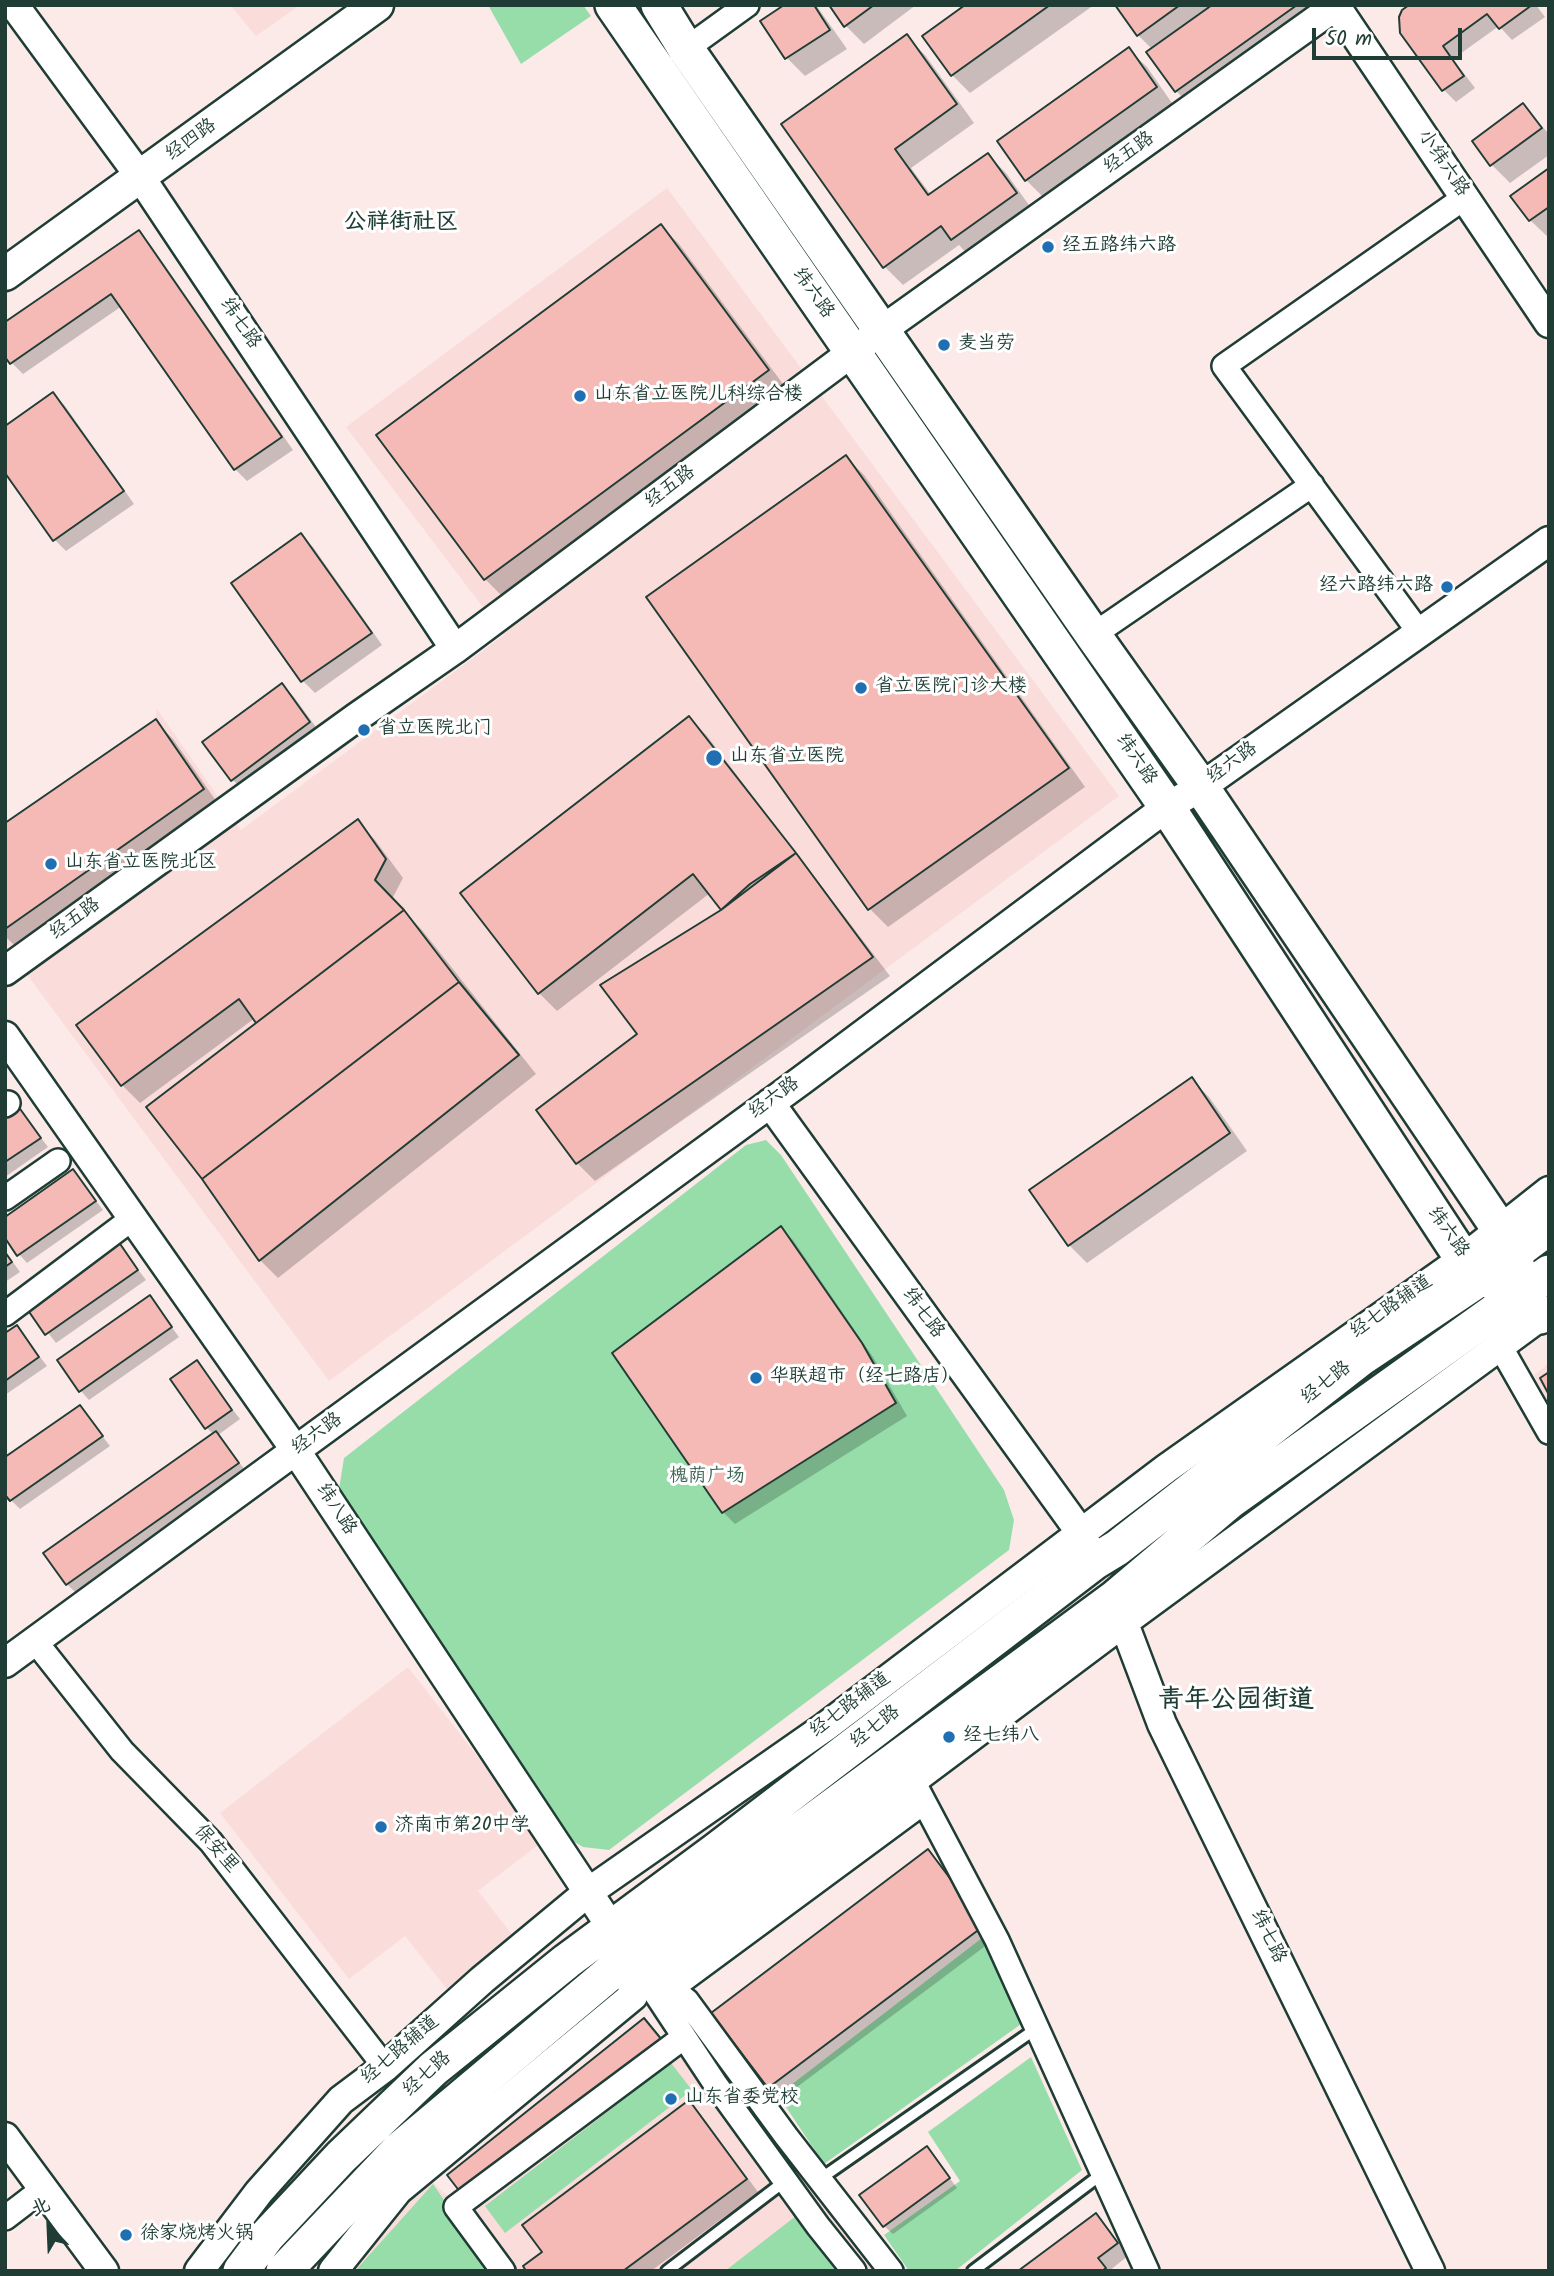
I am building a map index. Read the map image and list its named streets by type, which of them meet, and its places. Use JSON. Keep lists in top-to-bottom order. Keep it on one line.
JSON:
{"streets":{"main road":["经四路","纬六路","经七路"],"street":["经五路","小纬六路","纬七路","经六路","经七路辅道","纬八路","保安里"]},"crossings":[["经四路","纬七路"],["经五路","小纬六路"],["经五路","纬六路"],["经五路","纬七路"],["纬六路","经六路"],["纬六路","经七路"],["纬七路","经六路"],["纬七路","经七路辅道"],["纬七路","经七路"],["经六路","纬八路"],["经六路","保安里"],["经七路辅道","经七路"],["经七路辅道","纬八路"],["经七路辅道","保安里"],["经七路","纬八路"]],"districts":["公祥街社区","青年公园街道"],"parks":["槐荫广场"],"places":["经五路纬六路","麦当劳","山东省立医院儿科综合楼","经六路纬六路","省立医院门诊大楼","省立医院北门","山东省立医院","山东省立医院北区","华联超市（经七路店）","经七纬八","济南市第20中学","山东省委党校","徐家烧烤火锅"],"scale_bar":"50 m","north":"top left"}
